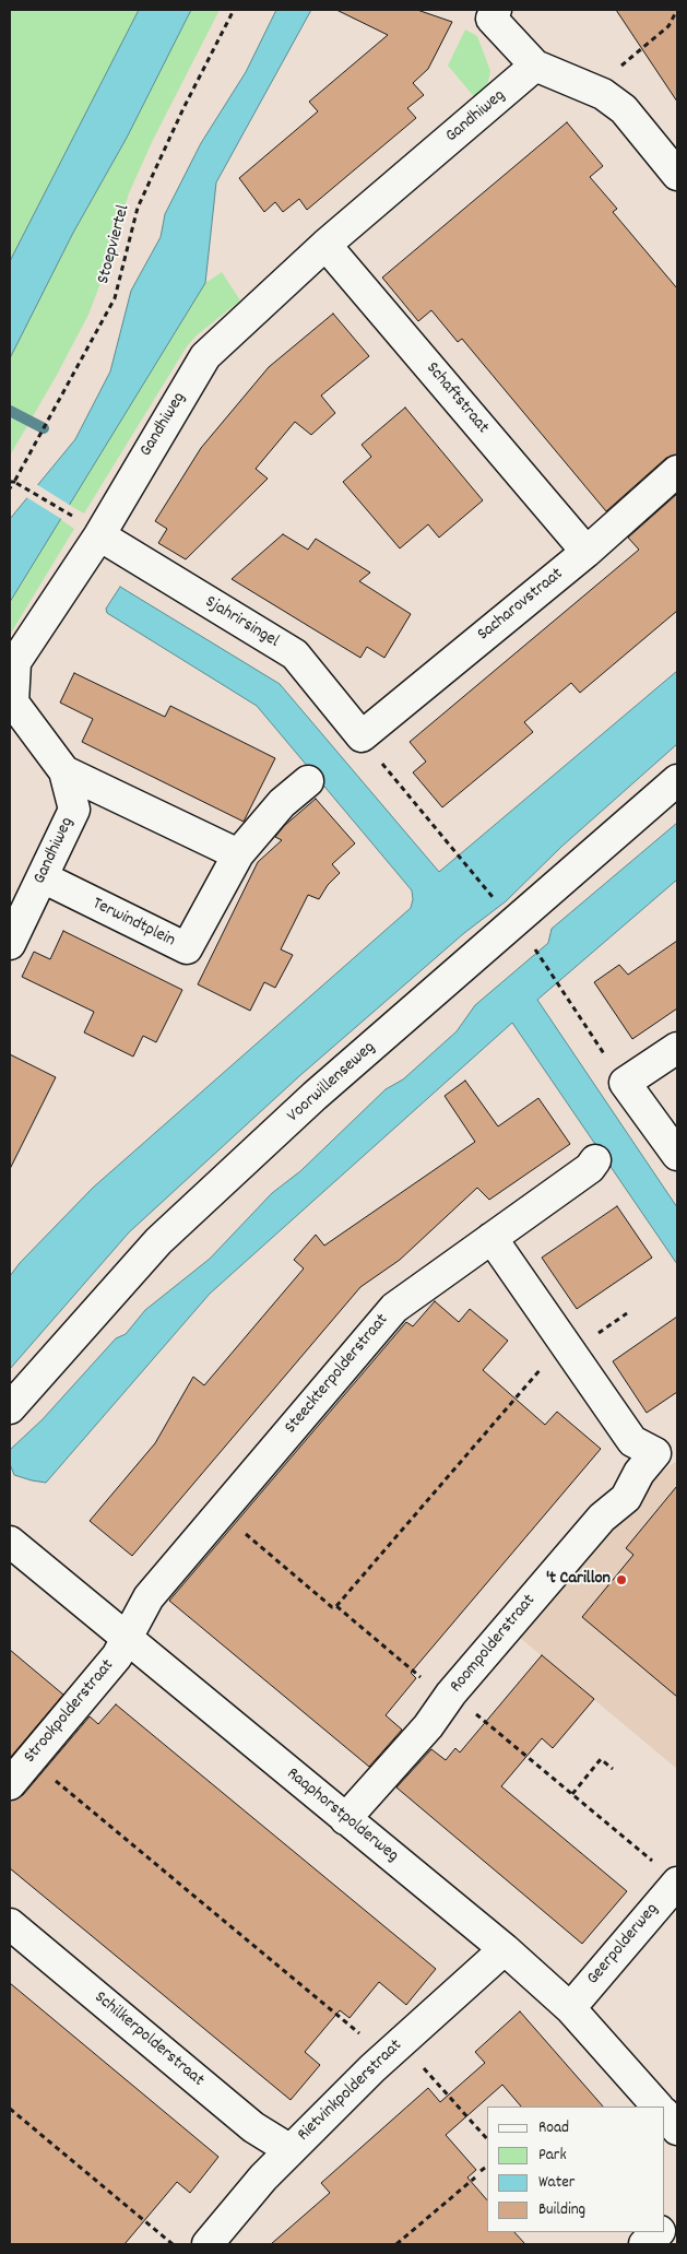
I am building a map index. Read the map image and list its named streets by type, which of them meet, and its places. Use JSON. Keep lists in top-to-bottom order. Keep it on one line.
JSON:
{"streets":{"street":["Gandhiweg","Schaftstraat","Sacharovstraat","Sjahrirsingel","Terwindtplein","Voorwillenseweg","Steeckterpolderstraat","Roompolderstraat","Strookpolderstraat","Raaphorstpolderweg","Geerpolderweg","Schilkerpolderstraat","Rietvinkpolderstraat"],"path":["Stoepviertel"]},"crossings":[["Gandhiweg","Schaftstraat"],["Gandhiweg","Sjahrirsingel"],["Gandhiweg","Terwindtplein"],["Schaftstraat","Sacharovstraat"],["Sacharovstraat","Sjahrirsingel"],["Steeckterpolderstraat","Roompolderstraat"],["Steeckterpolderstraat","Strookpolderstraat"],["Steeckterpolderstraat","Raaphorstpolderweg"],["Roompolderstraat","Raaphorstpolderweg"],["Strookpolderstraat","Raaphorstpolderweg"],["Raaphorstpolderweg","Geerpolderweg"],["Raaphorstpolderweg","Rietvinkpolderstraat"],["Schilkerpolderstraat","Rietvinkpolderstraat"]],"places":["'t Carillon"],"legend":["Road","Park","Water","Building"]}
